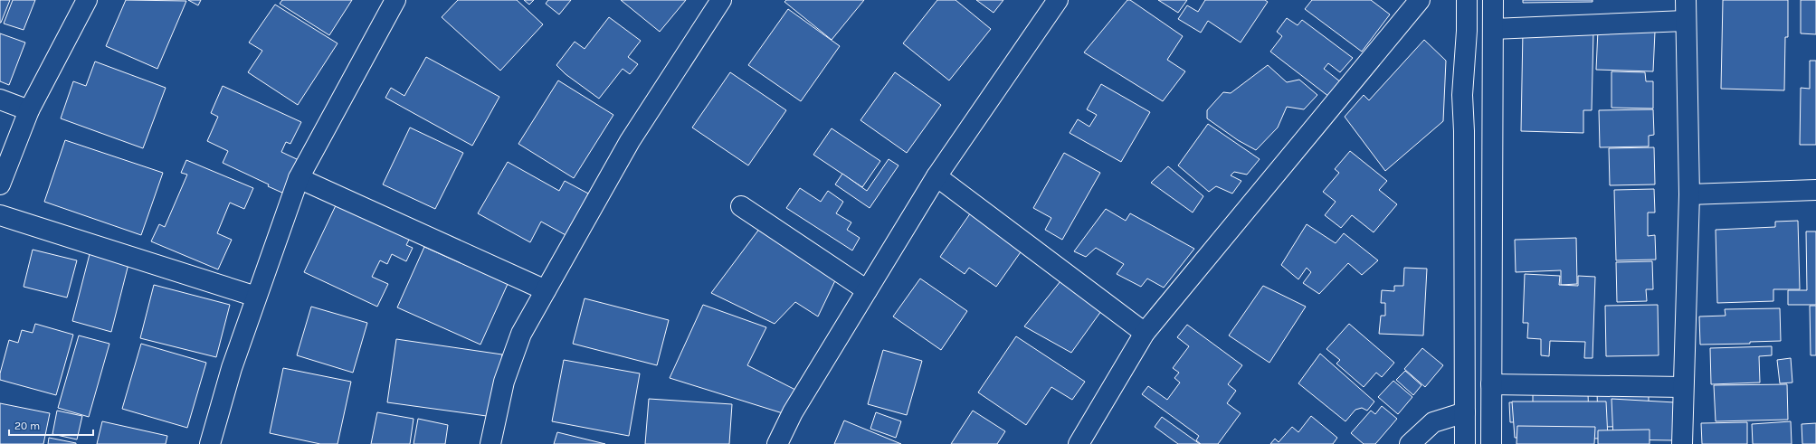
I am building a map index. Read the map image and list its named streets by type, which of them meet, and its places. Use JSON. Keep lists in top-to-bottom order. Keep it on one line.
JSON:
{"scale_bar":"20 m"}
